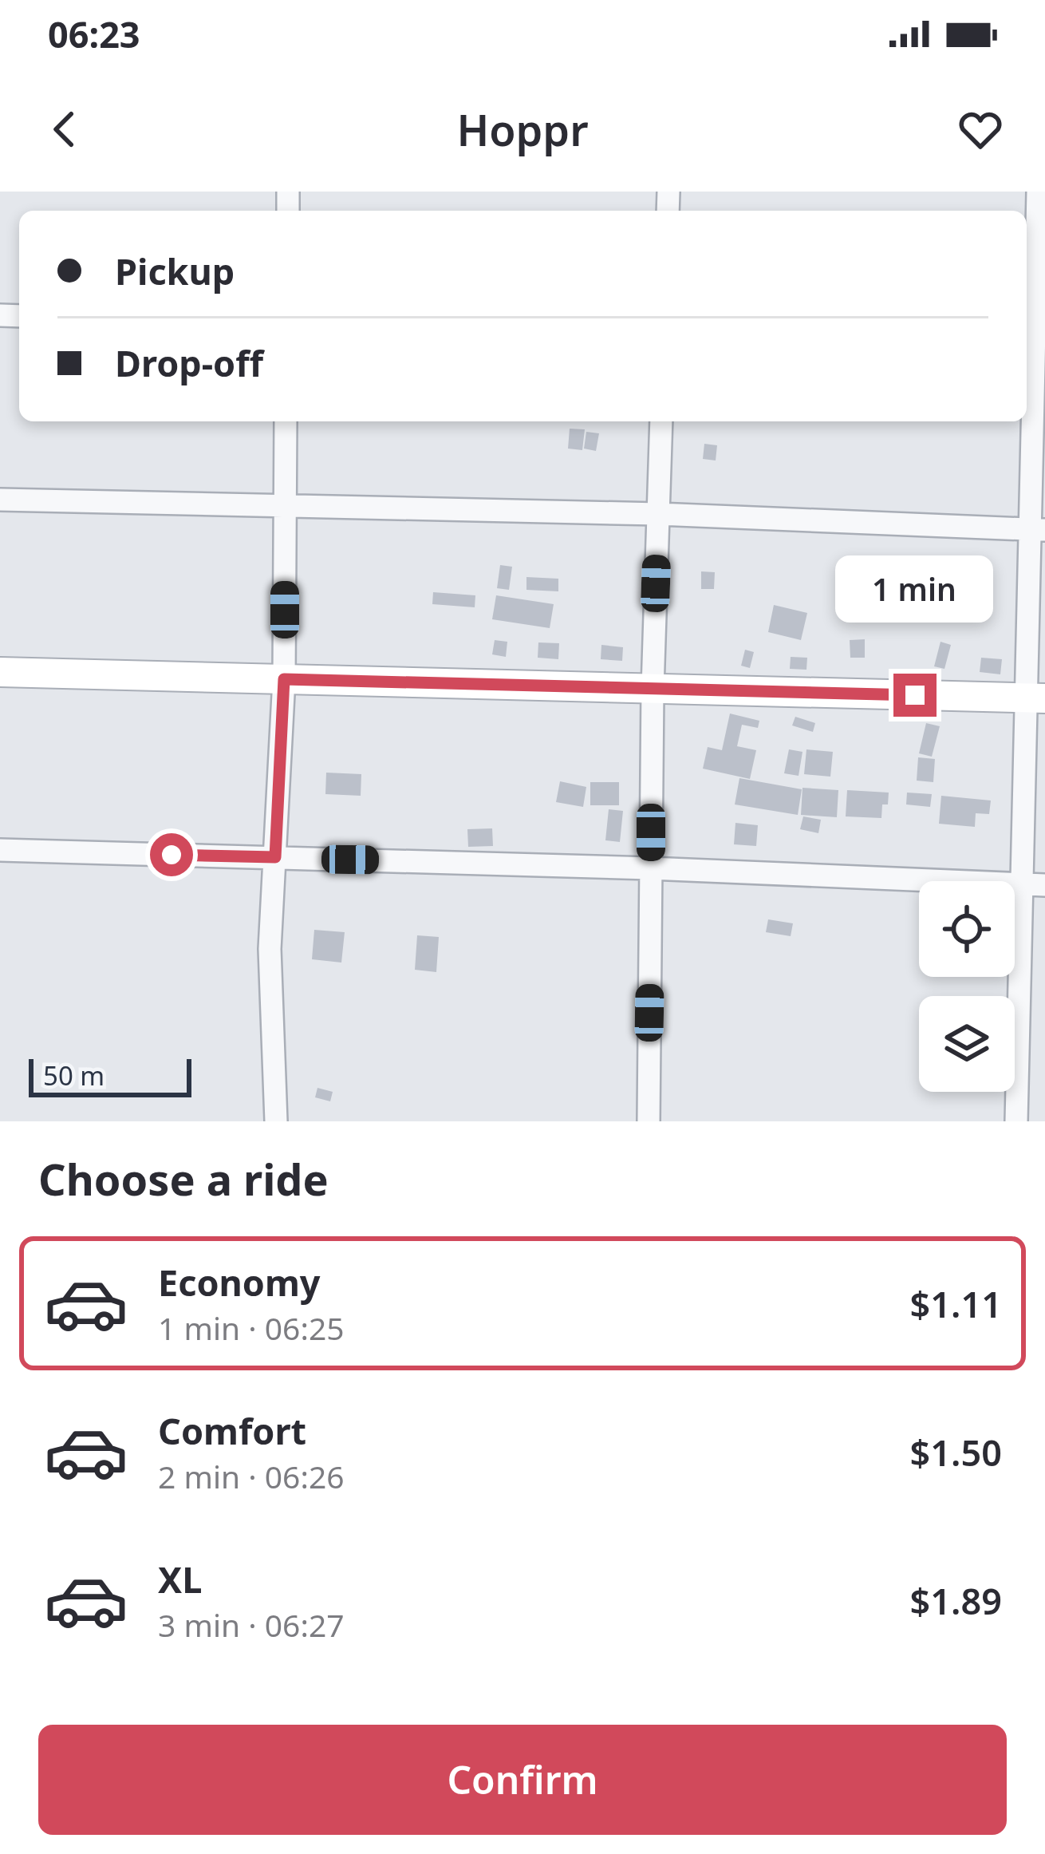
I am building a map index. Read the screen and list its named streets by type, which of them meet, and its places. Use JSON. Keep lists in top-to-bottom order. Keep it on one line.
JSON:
{"scale_bar":"50 m","page":{"status":"06:23","header":"Hoppr","banner":["Pickup","Drop-off"],"bubble":"1 min","scale":"50 m","heading":"Choose a ride","list":[{"name":"Economy","note":"1 min · 06:25","value":"$1.11"},{"name":"Comfort","note":"2 min · 06:26","value":"$1.50"},{"name":"XL","note":"3 min · 06:27","value":"$1.89"}],"buttons":"Confirm"}}
